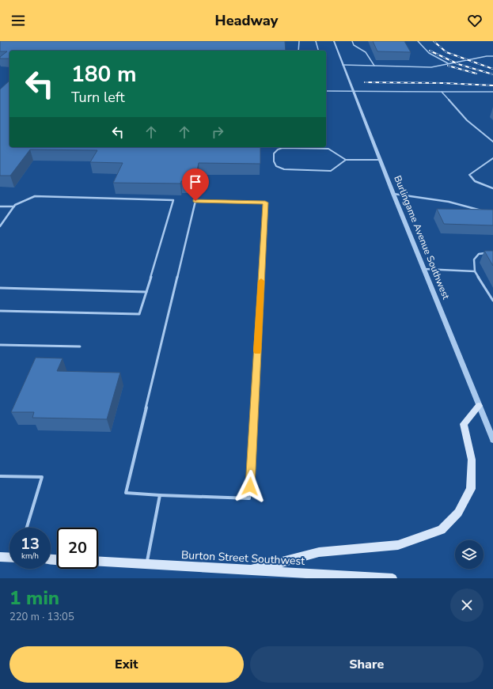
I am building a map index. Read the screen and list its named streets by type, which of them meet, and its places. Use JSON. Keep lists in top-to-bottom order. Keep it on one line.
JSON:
{"streets":{"main road":["Burton Street Southwest"],"street":["Burlingame Avenue Southwest"]},"page":{"header":"Headway","turn":["180 m","Turn left"],"speed":"13 km/h","limit":"20","heading":["1 min","220 m · 13:05"],"buttons":["Exit","Share"]}}
